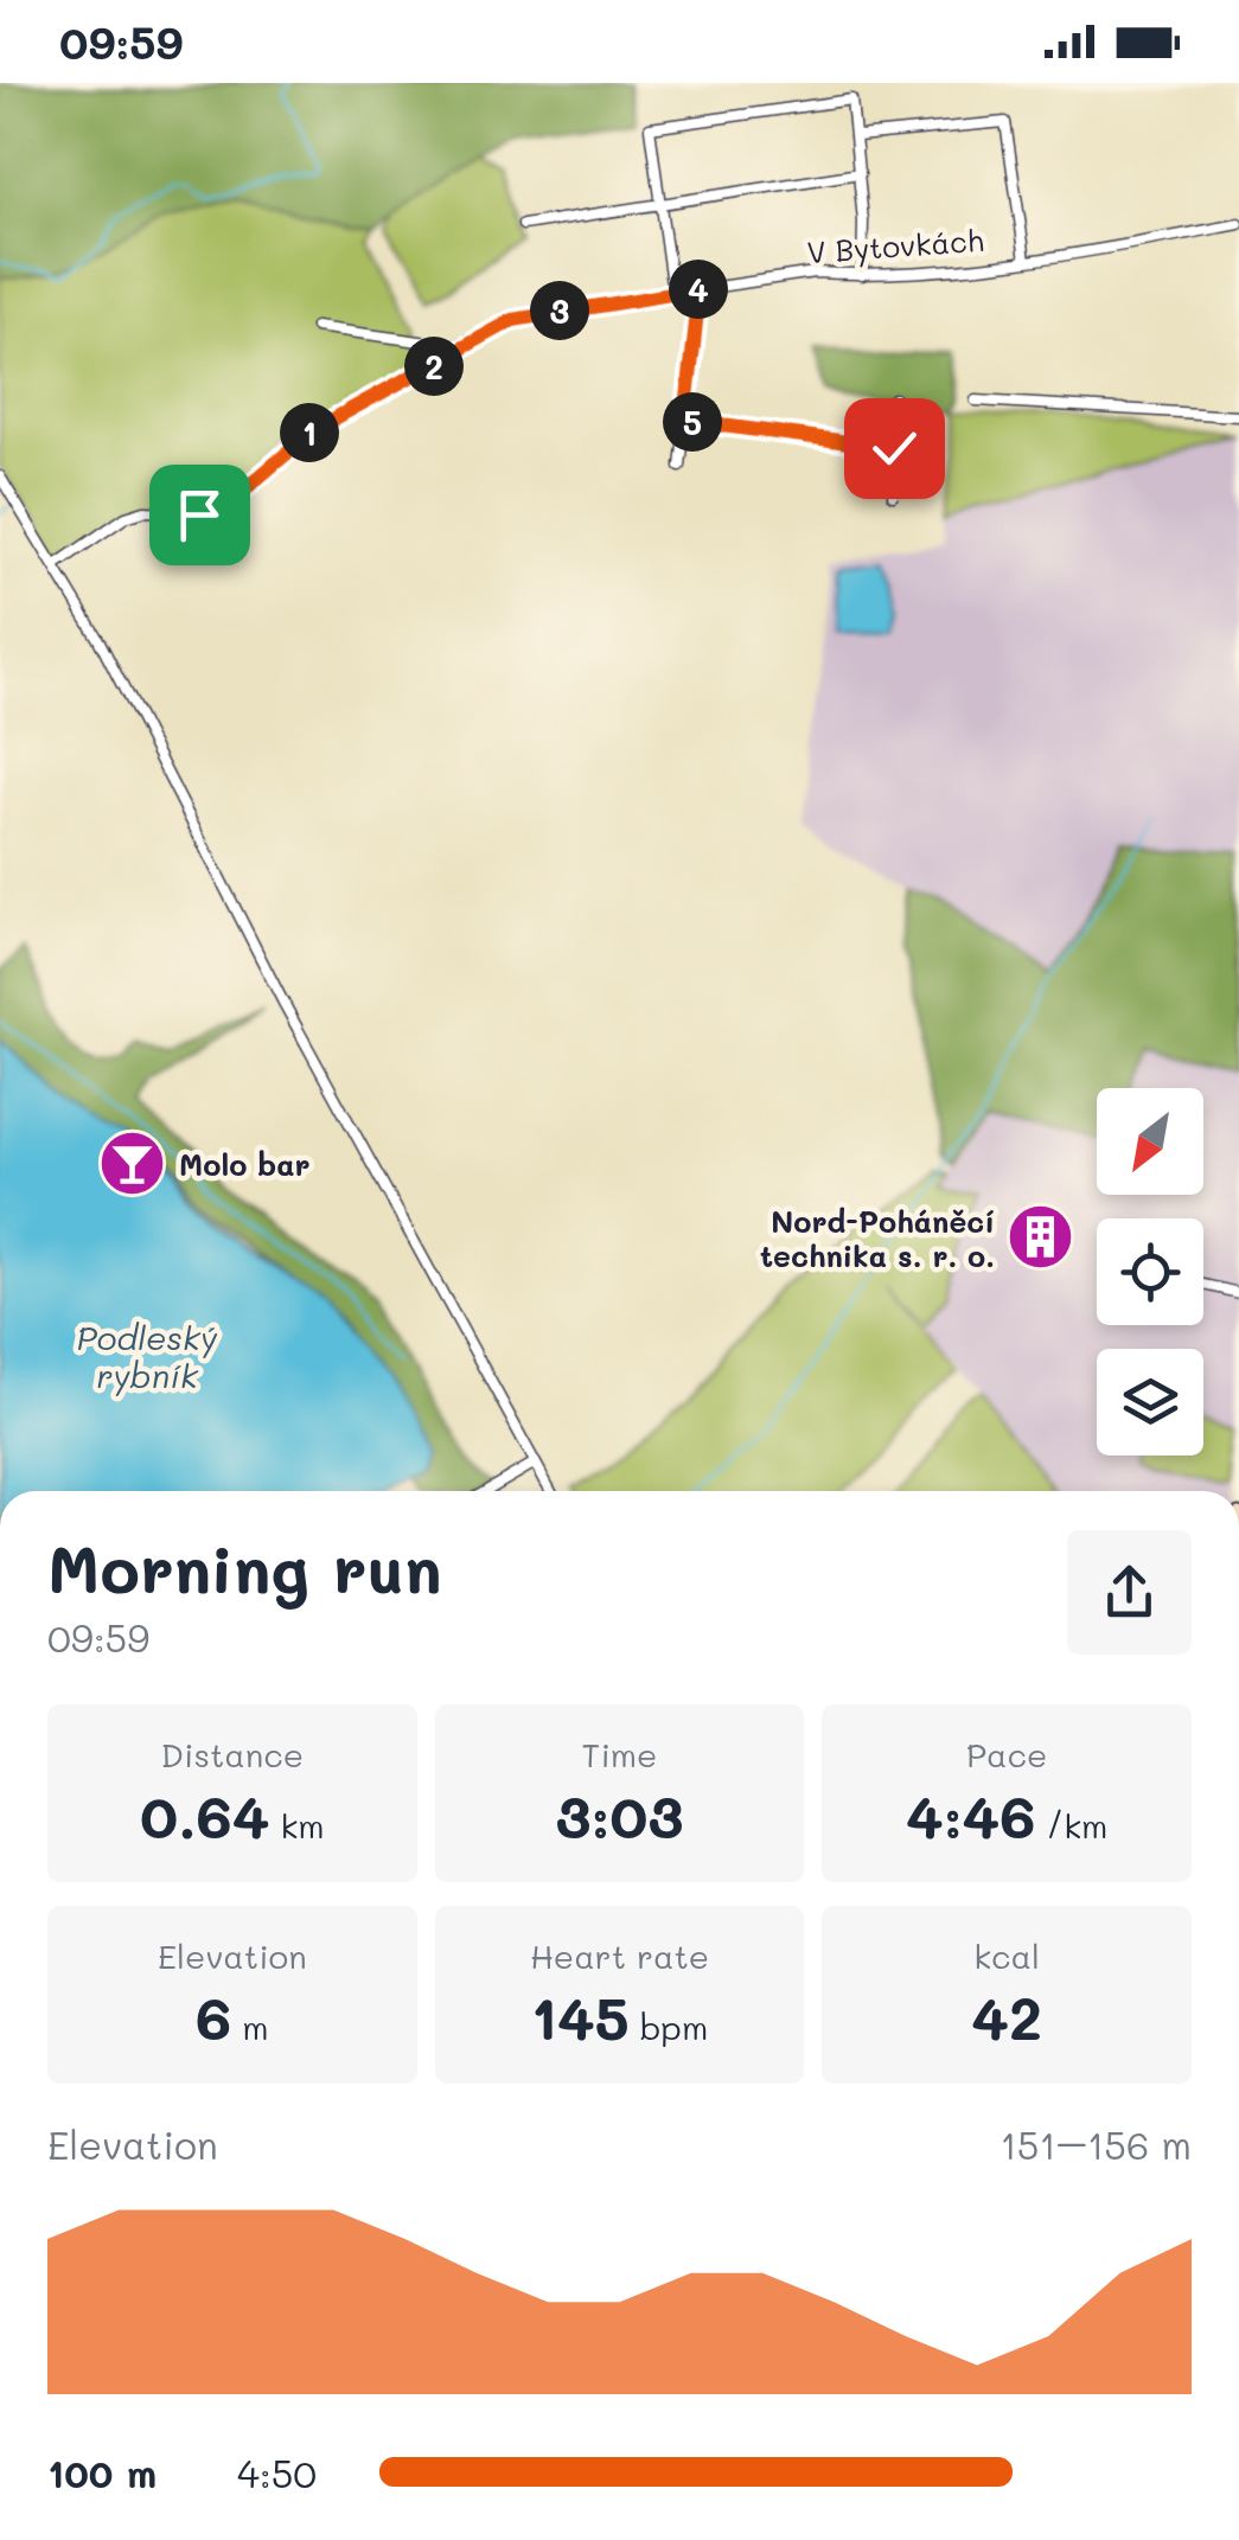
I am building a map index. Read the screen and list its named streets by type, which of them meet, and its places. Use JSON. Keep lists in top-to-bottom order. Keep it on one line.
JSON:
{"streets":{"street":["V Bytovkách"]},"water":["Podleský rybník"],"places":{"bar":["Molo bar"],"building":["Nord-Poháněcí technika s. r. o."]},"north":"bottom left","page":{"status":"09:59","pins":["4","3","2","5","1"],"heading":["Morning run","09:59"],"stats":[["Distance","0.64 km"],["Time","3:03"],["Pace","4:46 /km"],["Elevation","6 m"],["Heart rate","145 bpm"],["kcal","42"]],"chart":["Elevation","151–156 m"],"list":[{"name":"100 m","note":"4:50"}]}}
